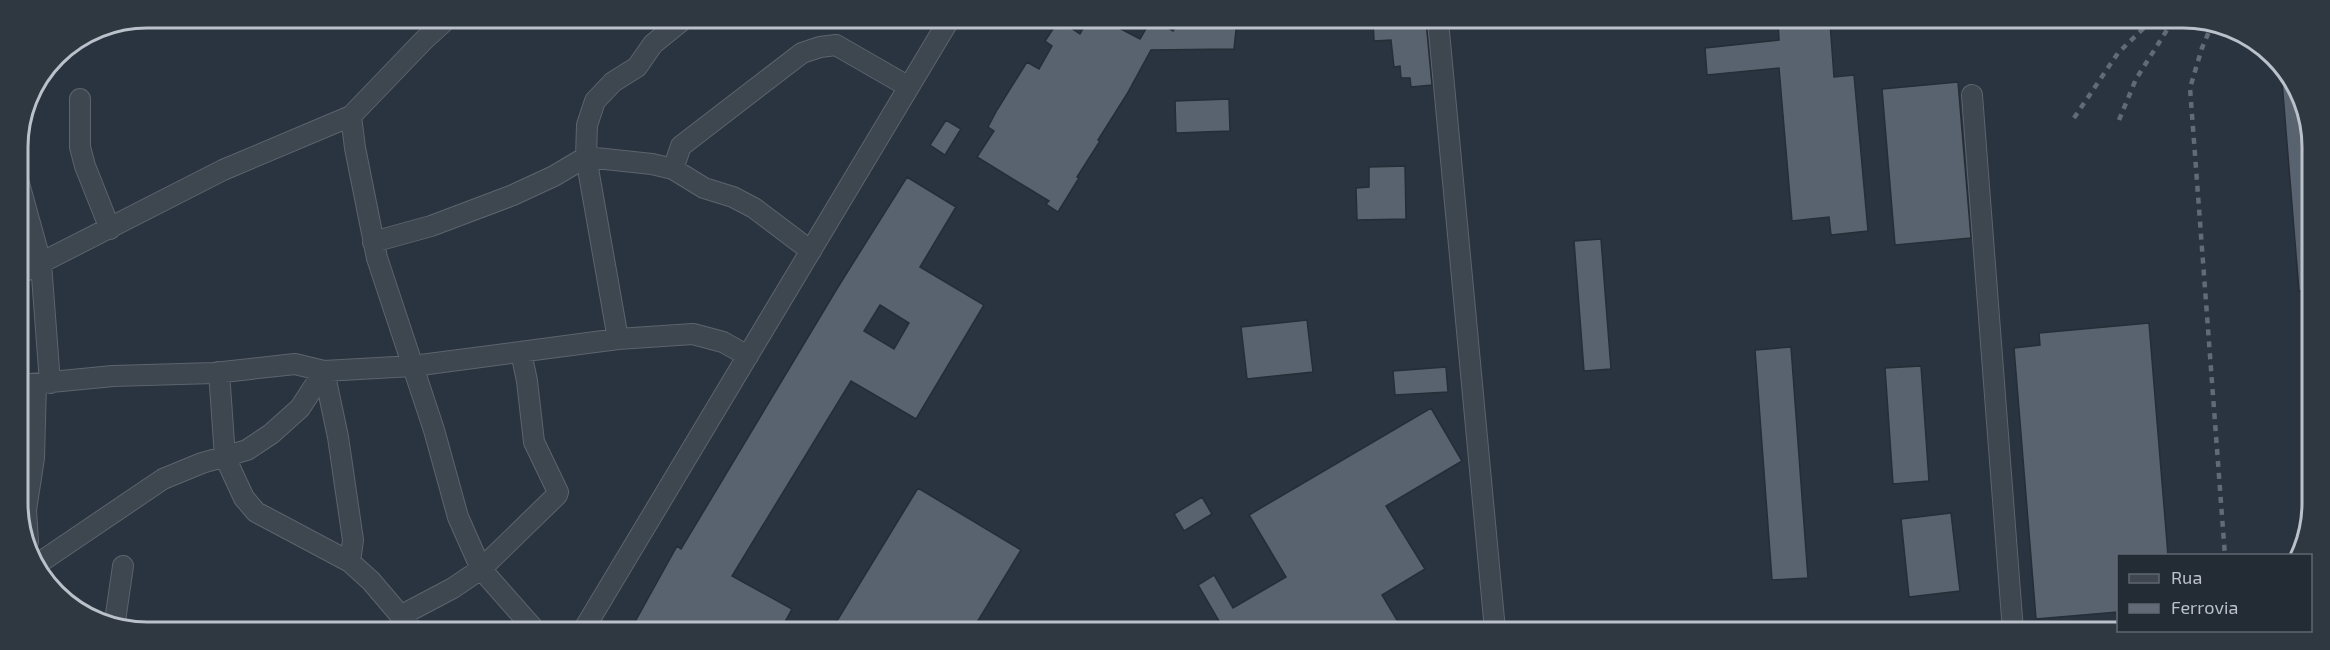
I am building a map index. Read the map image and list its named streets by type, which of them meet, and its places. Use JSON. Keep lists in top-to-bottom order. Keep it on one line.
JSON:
{"legend":["Rua","Ferrovia"]}
